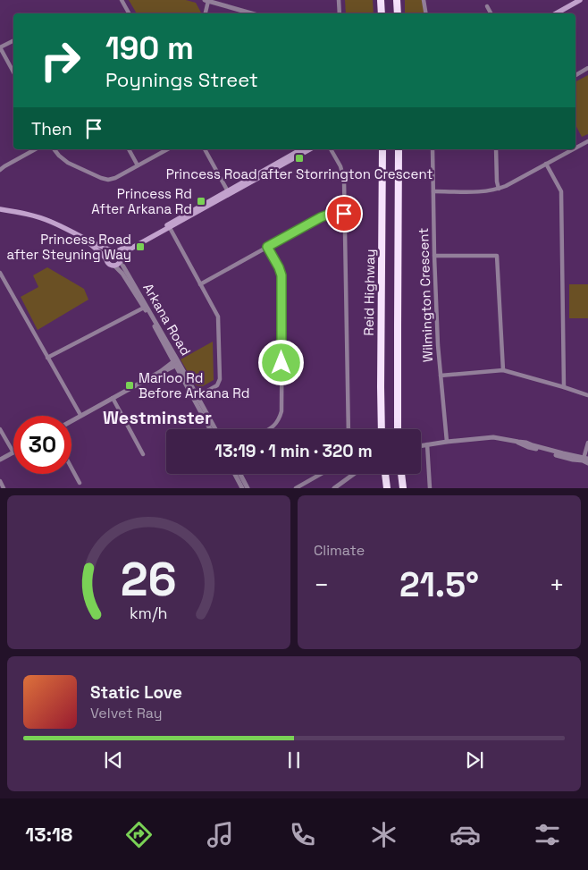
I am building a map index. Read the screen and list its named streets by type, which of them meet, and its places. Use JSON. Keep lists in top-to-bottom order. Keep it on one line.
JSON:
{"streets":{"highway":["Reid Highway"],"street":["Wilmington Crescent","Arkana Road"]},"districts":["Westminster"],"places":{"transit":["Princess Road after Storrington Crescent","Princess Rd After Arkana Rd","Princess Road after Steyning Way","Marloo Rd Before Arkana Rd"]},"page":{"turn":["190 m","Poynings Street"],"then":"Then","limit":"30","trip":"13:19 · 1 min · 320 m","tile":"Climate","heat":["−","21.5°","+"],"song":["Static Love","Velvet Ray"],"tabs":"13:18","gauge":["26","km/h"]}}
